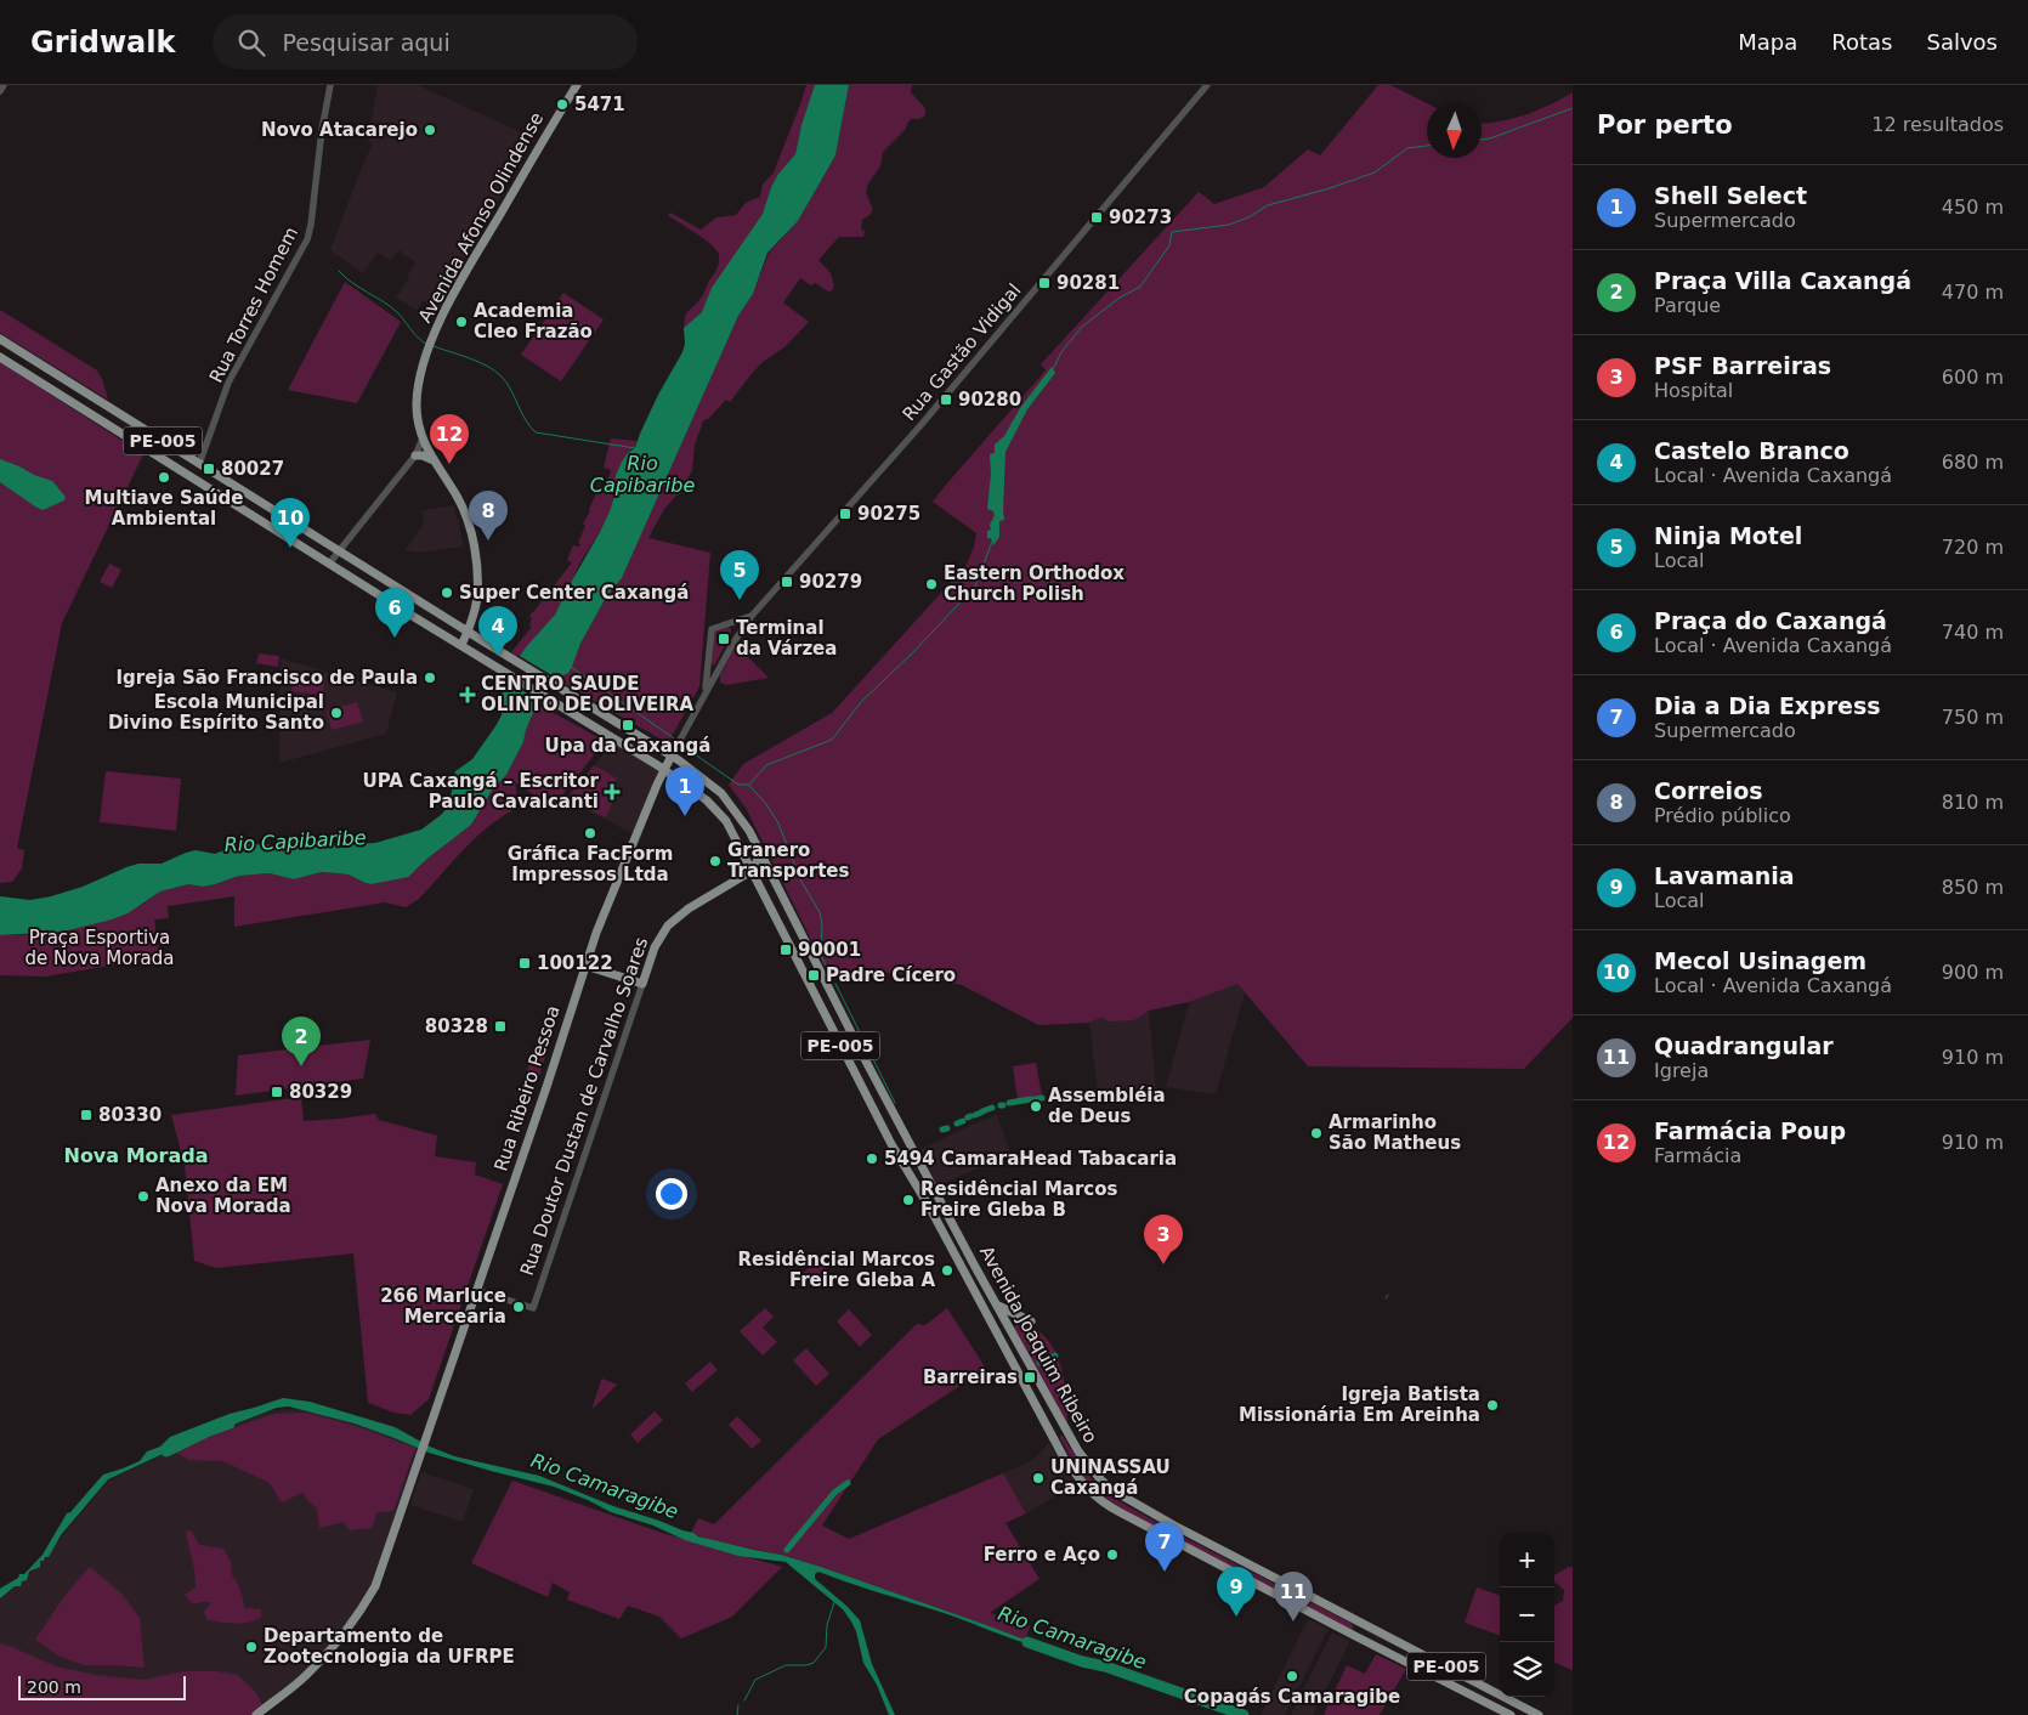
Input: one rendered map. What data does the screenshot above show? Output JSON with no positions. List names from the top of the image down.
{
  "streets": {
    "main road": [
      "Avenida Afonso Olindense",
      "Rua Gastão Vidigal",
      "PE-005",
      "Rua Ribeiro Pessoa",
      "Rua Doutor Dustan de Carvalho Soares",
      "Avenida Joaquim Ribeiro"
    ],
    "street": ["Rua Torres Homem"]
  },
  "crossings": [
    ["Avenida Afonso Olindense", "PE-005"],
    ["Avenida Afonso Olindense", "Avenida Joaquim Ribeiro"],
    ["Rua Torres Homem", "PE-005"],
    ["Rua Gastão Vidigal", "Rua Ribeiro Pessoa"],
    ["Rua Gastão Vidigal", "Avenida Joaquim Ribeiro"],
    ["PE-005", "Avenida Joaquim Ribeiro"],
    ["Rua Ribeiro Pessoa", "Rua Doutor Dustan de Carvalho Soares"],
    ["Rua Ribeiro Pessoa", "Avenida Joaquim Ribeiro"],
    ["Rua Doutor Dustan de Carvalho Soares", "Avenida Joaquim Ribeiro"]
  ],
  "districts": ["Nova Morada"],
  "water": ["Rio Capibaribe", "Rio Camaragibe"],
  "parks": ["Praça Esportiva de Nova Morada"],
  "places": {
    "other": [
      "5471",
      "Novo Atacarejo",
      "Academia Cleo Frazão",
      "Multiave Saúde Ambiental",
      "Eastern Orthodox Church Polish",
      "Super Center Caxangá",
      "Igreja São Francisco de Paula",
      "Escola Municipal Divino Espírito Santo",
      "Gráfica FacForm Impressos Ltda",
      "Granero Transportes",
      "Assembléia de Deus",
      "Armarinho São Matheus",
      "5494 CamaraHead Tabacaria",
      "Anexo da EM Nova Morada",
      "Residêncial Marcos Freire Gleba B",
      "Residêncial Marcos Freire Gleba A",
      "266 Marluce Mercearia",
      "Igreja Batista Missionária Em Areinha",
      "UNINASSAU Caxangá",
      "Ferro e Aço",
      "Departamento de Zootecnologia da UFRPE",
      "Copagás Camaragibe"
    ],
    "transit": [
      "90273",
      "90281",
      "90280",
      "80027",
      "90275",
      "90279",
      "Terminal da Várzea",
      "Upa da Caxangá",
      "90001",
      "100122",
      "Padre Cícero",
      "80328",
      "80329",
      "80330",
      "Barreiras"
    ],
    "health": ["CENTRO SAUDE OLINTO DE OLIVEIRA", "UPA Caxangá – Escritor Paulo Cavalcanti"]
  },
  "scale_bar": "200 m",
  "north": "bottom",
  "page": {
    "header": "Gridwalk",
    "search": "Pesquisar aqui",
    "nav": ["Mapa", "Rotas", "Salvos"],
    "heading": ["Por perto", "12 resultados"],
    "list": [
      {
        "mark": "1",
        "name": "Shell Select",
        "note": "Supermercado",
        "value": "450 m"
      },
      {
        "mark": "2",
        "name": "Praça Villa Caxangá",
        "note": "Parque",
        "value": "470 m"
      },
      {
        "mark": "3",
        "name": "PSF Barreiras",
        "note": "Hospital",
        "value": "600 m"
      },
      {
        "mark": "4",
        "name": "Castelo Branco",
        "note": "Local · Avenida Caxangá",
        "value": "680 m"
      },
      {
        "mark": "5",
        "name": "Ninja Motel",
        "note": "Local",
        "value": "720 m"
      },
      {
        "mark": "6",
        "name": "Praça do Caxangá",
        "note": "Local · Avenida Caxangá",
        "value": "740 m"
      },
      {
        "mark": "7",
        "name": "Dia a Dia Express",
        "note": "Supermercado",
        "value": "750 m"
      },
      {
        "mark": "8",
        "name": "Correios",
        "note": "Prédio público",
        "value": "810 m"
      },
      {
        "mark": "9",
        "name": "Lavamania",
        "note": "Local",
        "value": "850 m"
      },
      {
        "mark": "10",
        "name": "Mecol Usinagem",
        "note": "Local · Avenida Caxangá",
        "value": "900 m"
      },
      {
        "mark": "11",
        "name": "Quadrangular",
        "note": "Igreja",
        "value": "910 m"
      },
      {
        "mark": "12",
        "name": "Farmácia Poup",
        "note": "Farmácia",
        "value": "910 m"
      }
    ],
    "pins": [
      "12",
      "8",
      "10",
      "5",
      "6",
      "4",
      "1",
      "2",
      "3",
      "7",
      "9",
      "11"
    ],
    "map_buttons": ["+", "−"],
    "scale": "200 m"
  }
}
